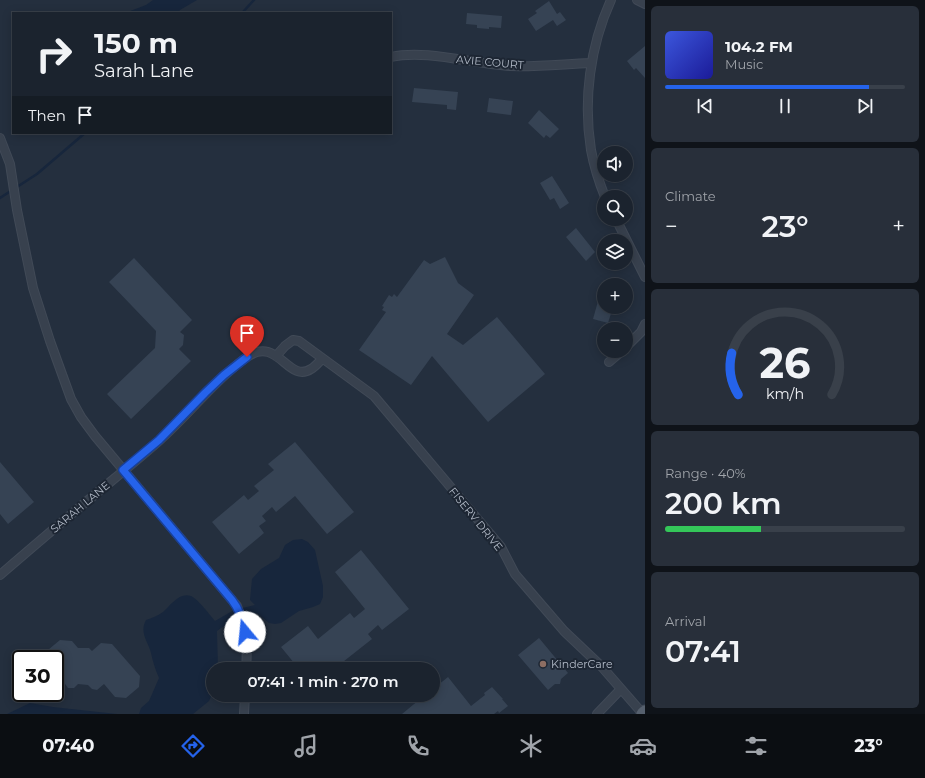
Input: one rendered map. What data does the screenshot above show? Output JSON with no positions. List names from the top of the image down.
{
  "streets": {
    "street": ["AVIE COURT", "SARAH LANE", "FISERV DRIVE"]
  },
  "crossings": [
    ["SARAH LANE", "FISERV DRIVE"]
  ],
  "places": ["KinderCare"],
  "page": {
    "turn": ["150 m", "Sarah Lane"],
    "song": ["104.2 FM", "Music"],
    "then": "Then",
    "map_buttons": ["+", "−"],
    "tile": [
      "Climate",
      ["Range · 40%", "200 km"],
      ["Arrival", "07:41"]
    ],
    "heat": ["−", "23°", "+"],
    "limit": "30",
    "trip": "07:41 · 1 min · 270 m",
    "tabs": ["07:40", "23°"],
    "gauge": ["26", "km/h"]
  }
}
